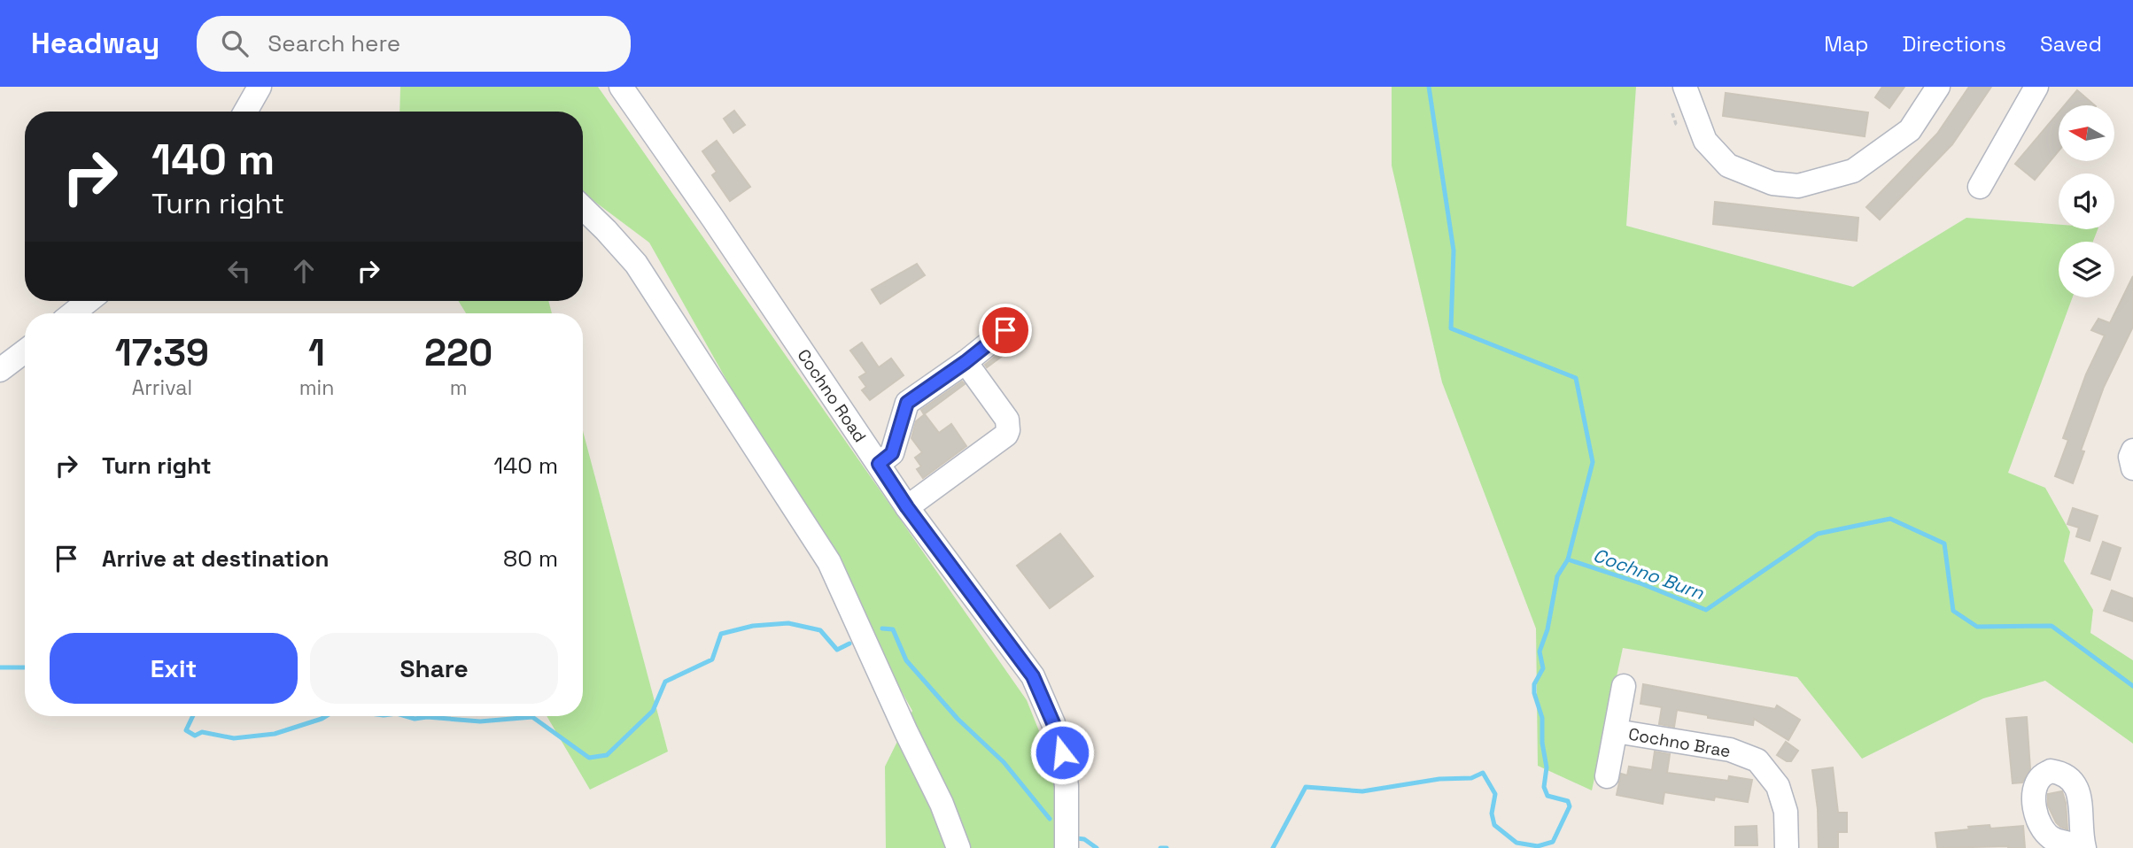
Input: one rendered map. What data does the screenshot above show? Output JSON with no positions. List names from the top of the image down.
{
  "streets": {
    "street": ["Cochno Road", "Cochno Brae"]
  },
  "water": ["Cochno Burn"],
  "north": "left",
  "page": {
    "header": "Headway",
    "search": "Search here",
    "nav": ["Map", "Directions", "Saved"],
    "turn": ["140 m", "Turn right"],
    "eta": [
      "17:39",
      "Arrival",
      "1",
      "min",
      "220",
      "m"
    ],
    "list": [
      {
        "name": "Turn right",
        "value": "140 m"
      },
      {
        "name": "Arrive at destination",
        "value": "80 m"
      }
    ],
    "buttons": ["Exit", "Share"]
  }
}
